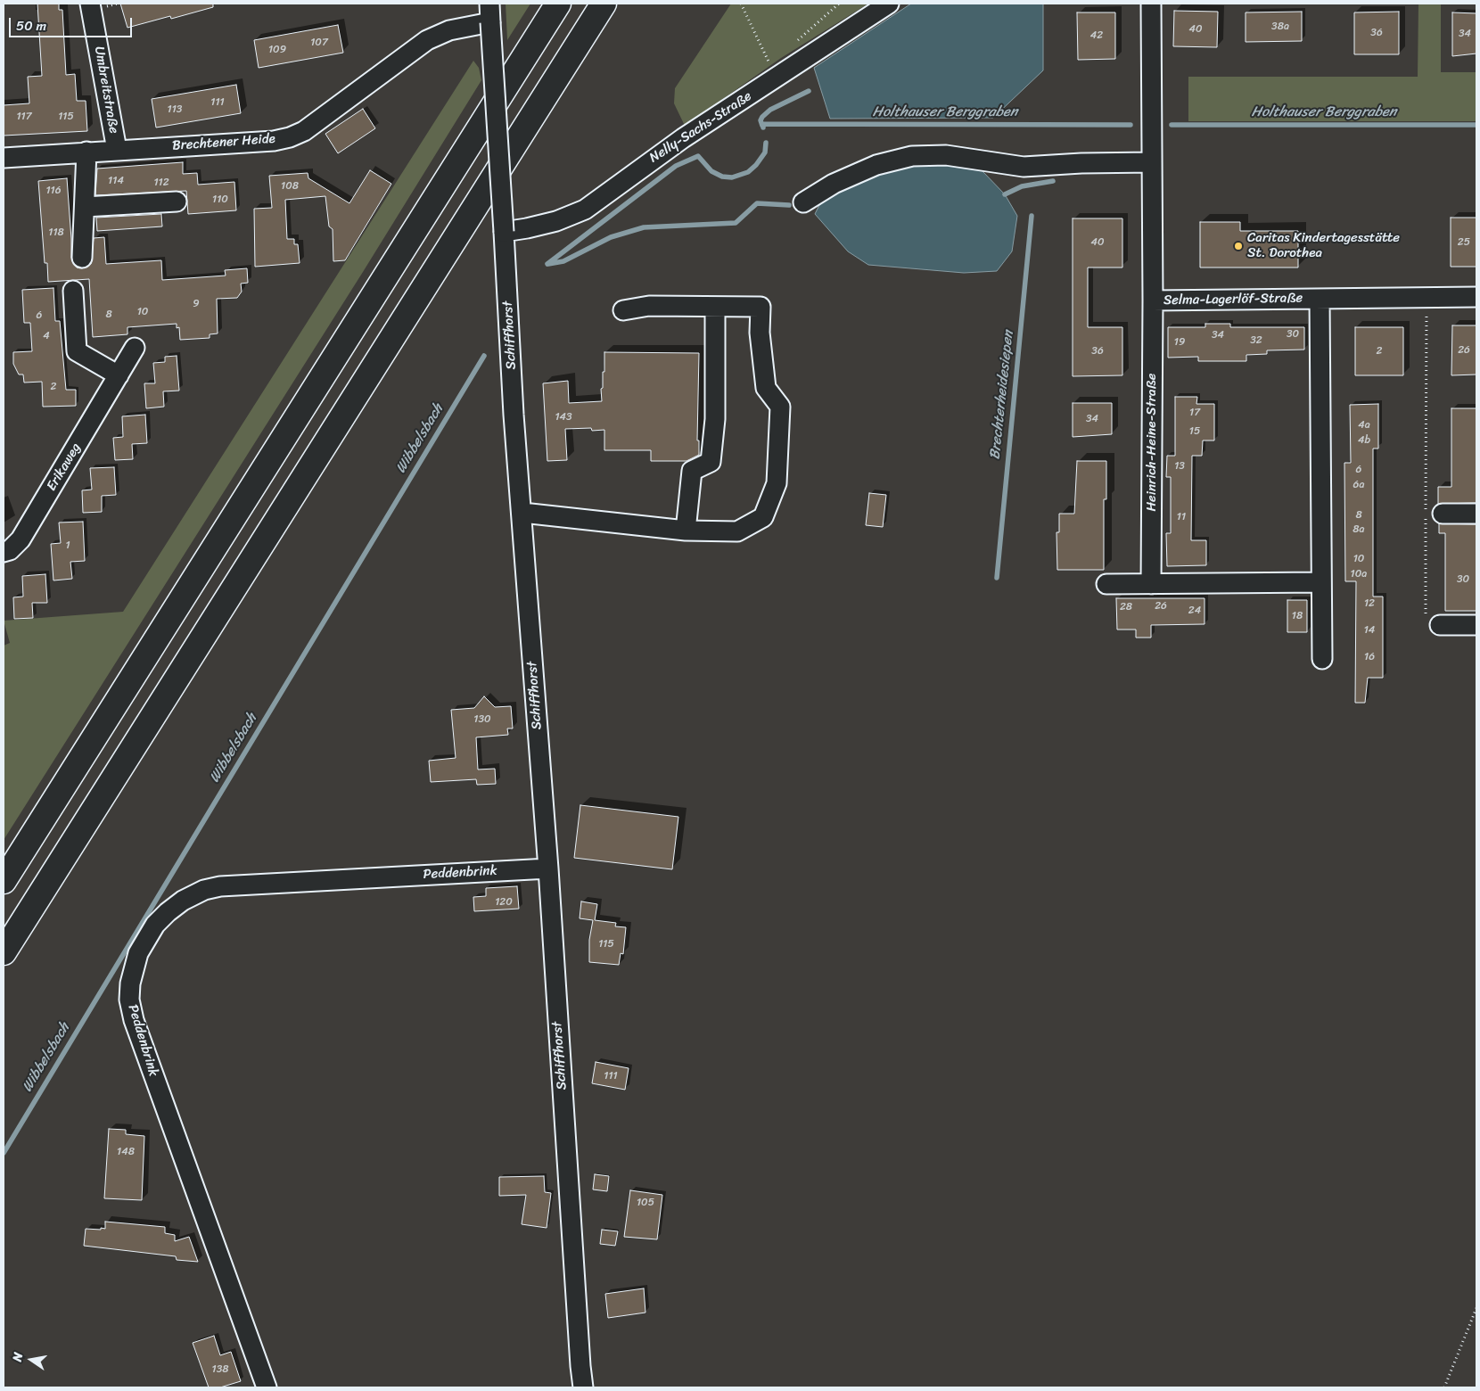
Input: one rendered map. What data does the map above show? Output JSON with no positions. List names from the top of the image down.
{
  "streets": {
    "street": [
      "Umbreitstraße",
      "Nelly-Sachs-Straße",
      "Brechtener Heide",
      "Selma-Lagerlöf-Straße",
      "Schiffhorst",
      "Heinrich-Heine-Straße",
      "Erikaweg",
      "Peddenbrink"
    ]
  },
  "crossings": [
    ["Umbreitstraße", "Brechtener Heide"],
    ["Nelly-Sachs-Straße", "Schiffhorst"],
    ["Brechtener Heide", "Schiffhorst"],
    ["Selma-Lagerlöf-Straße", "Heinrich-Heine-Straße"],
    ["Schiffhorst", "Peddenbrink"]
  ],
  "water": ["Holthauser Berggraben", "Brechterheidesiepen", "Wibbelsbach"],
  "places": ["Caritas Kindertagesstätte St. Dorothea"],
  "house_numbers": [
    "38a",
    "40",
    "36",
    "34",
    "42",
    "107",
    "109",
    "111",
    "113",
    "117",
    "115",
    "114",
    "112",
    "108",
    "116",
    "110",
    "118",
    "40",
    "25",
    "9",
    "10",
    "8",
    "6",
    "30",
    "34",
    "4",
    "32",
    "19",
    "26",
    "36",
    "2",
    "2",
    "17",
    "143",
    "34",
    "4a",
    "15",
    "4b",
    "13",
    "6",
    "6a",
    "8",
    "11",
    "8a",
    "1",
    "10",
    "10a",
    "30",
    "12",
    "26",
    "28",
    "24",
    "18",
    "14",
    "16",
    "130",
    "120",
    "115",
    "111",
    "148",
    "105",
    "138"
  ],
  "scale_bar": "50 m",
  "north": "left"
}
